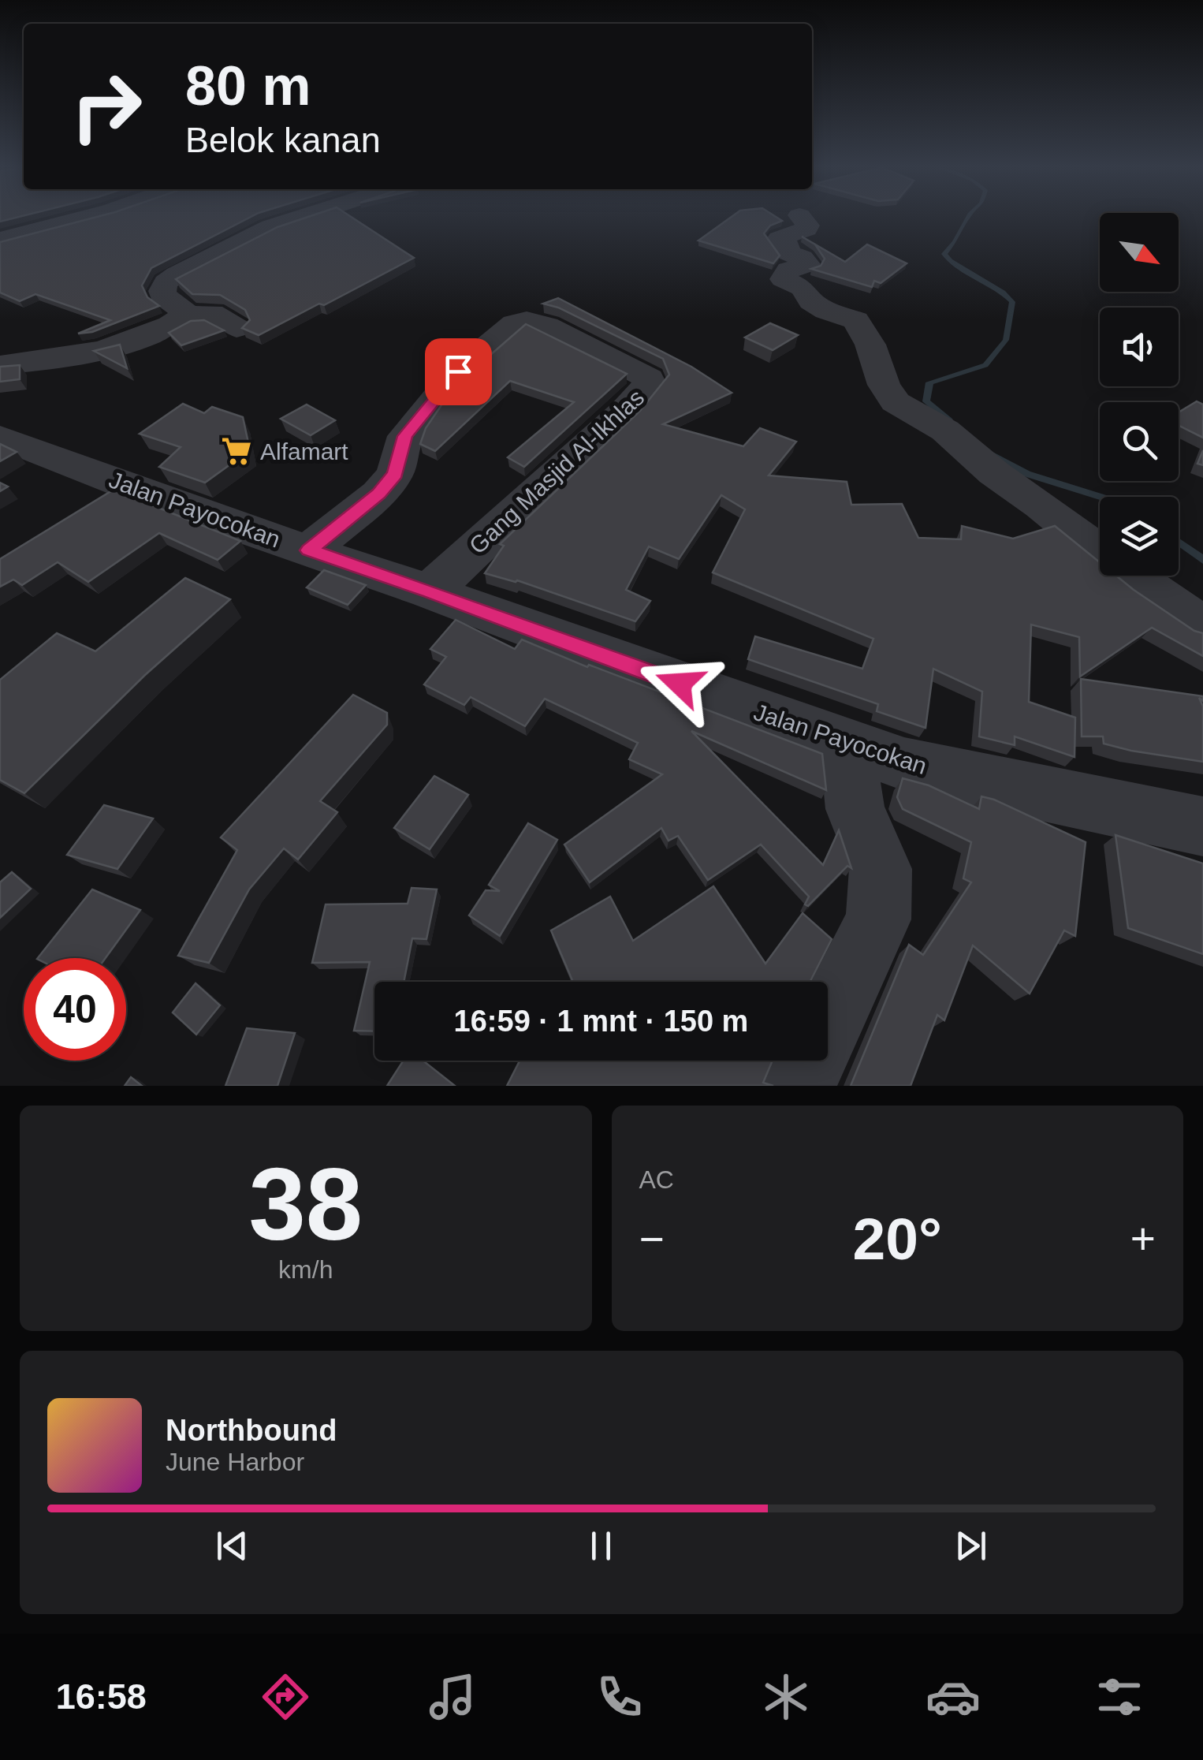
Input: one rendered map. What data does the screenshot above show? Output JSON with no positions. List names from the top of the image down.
{
  "streets": {
    "street": ["Gang Masjid Al-Ikhlas", "Jalan Payocokan"]
  },
  "crossings": [
    ["Gang Masjid Al-Ikhlas", "Jalan Payocokan"]
  ],
  "places": {
    "supermarket": ["Alfamart"]
  },
  "north": "bottom right",
  "page": {
    "turn": ["80 m", "Belok kanan"],
    "limit": "40",
    "trip": "16:59 · 1 mnt · 150 m",
    "tile": [
      ["38", "km/h"],
      "AC"
    ],
    "heat": ["−", "20°", "+"],
    "song": ["Northbound", "June Harbor"],
    "tabs": "16:58"
  }
}
